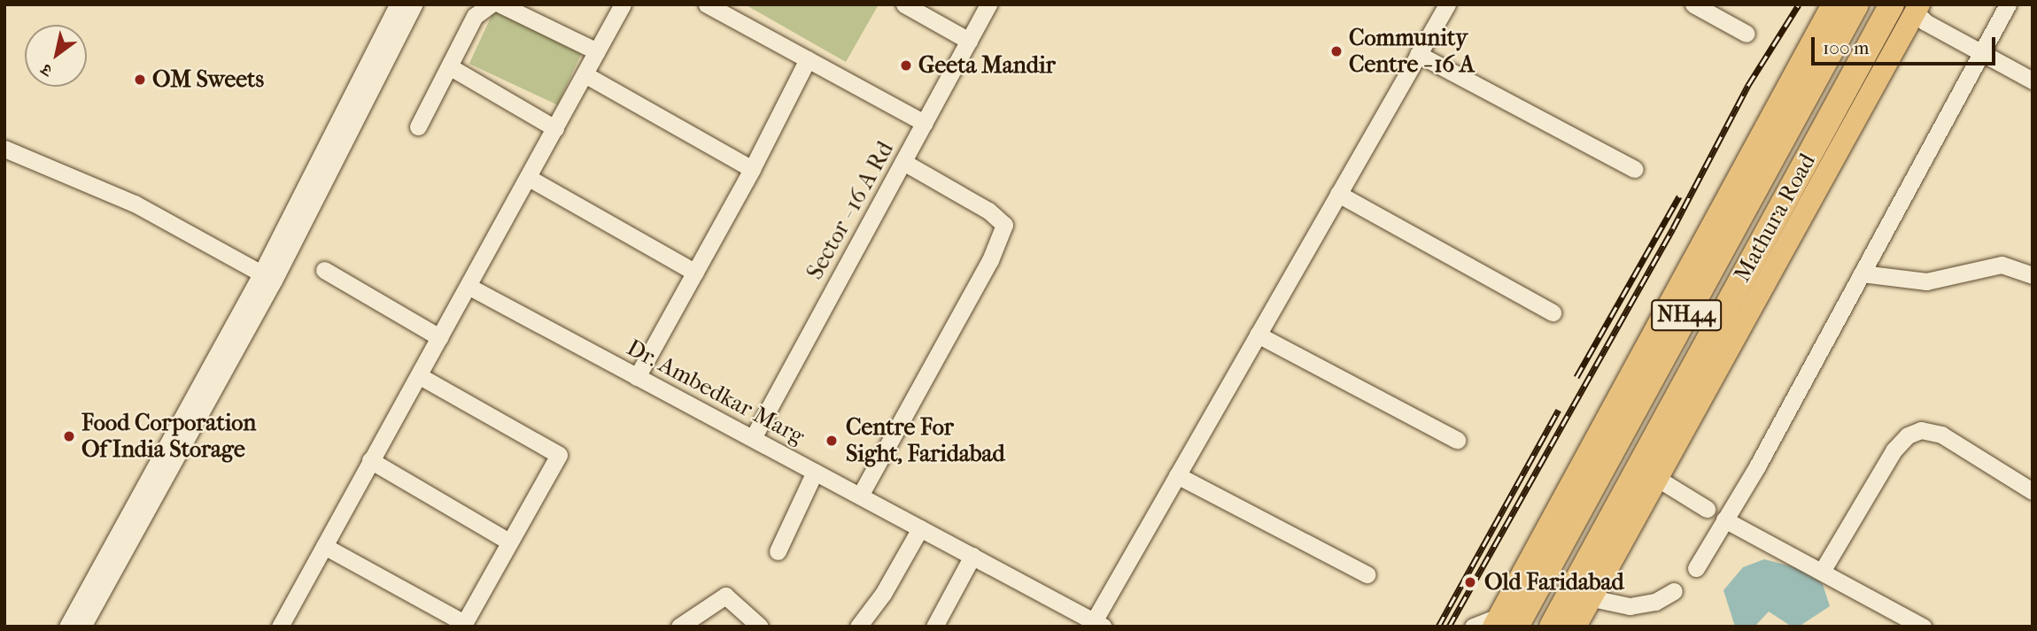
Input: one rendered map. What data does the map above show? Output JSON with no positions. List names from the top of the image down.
{
  "streets": {
    "highway": ["Mathura Road", "NH44"],
    "street": ["Sector - 16 A Rd", "Dr. Ambedkar Marg"]
  },
  "crossings": [
    ["Sector - 16 A Rd", "Dr. Ambedkar Marg"]
  ],
  "places": [
    "Community Centre - 16 A",
    "Geeta Mandir",
    "OM Sweets",
    "Food Corporation Of India Storage",
    "Centre For Sight, Faridabad",
    "Old Faridabad"
  ],
  "scale_bar": "100 m",
  "north": "bottom left"
}
